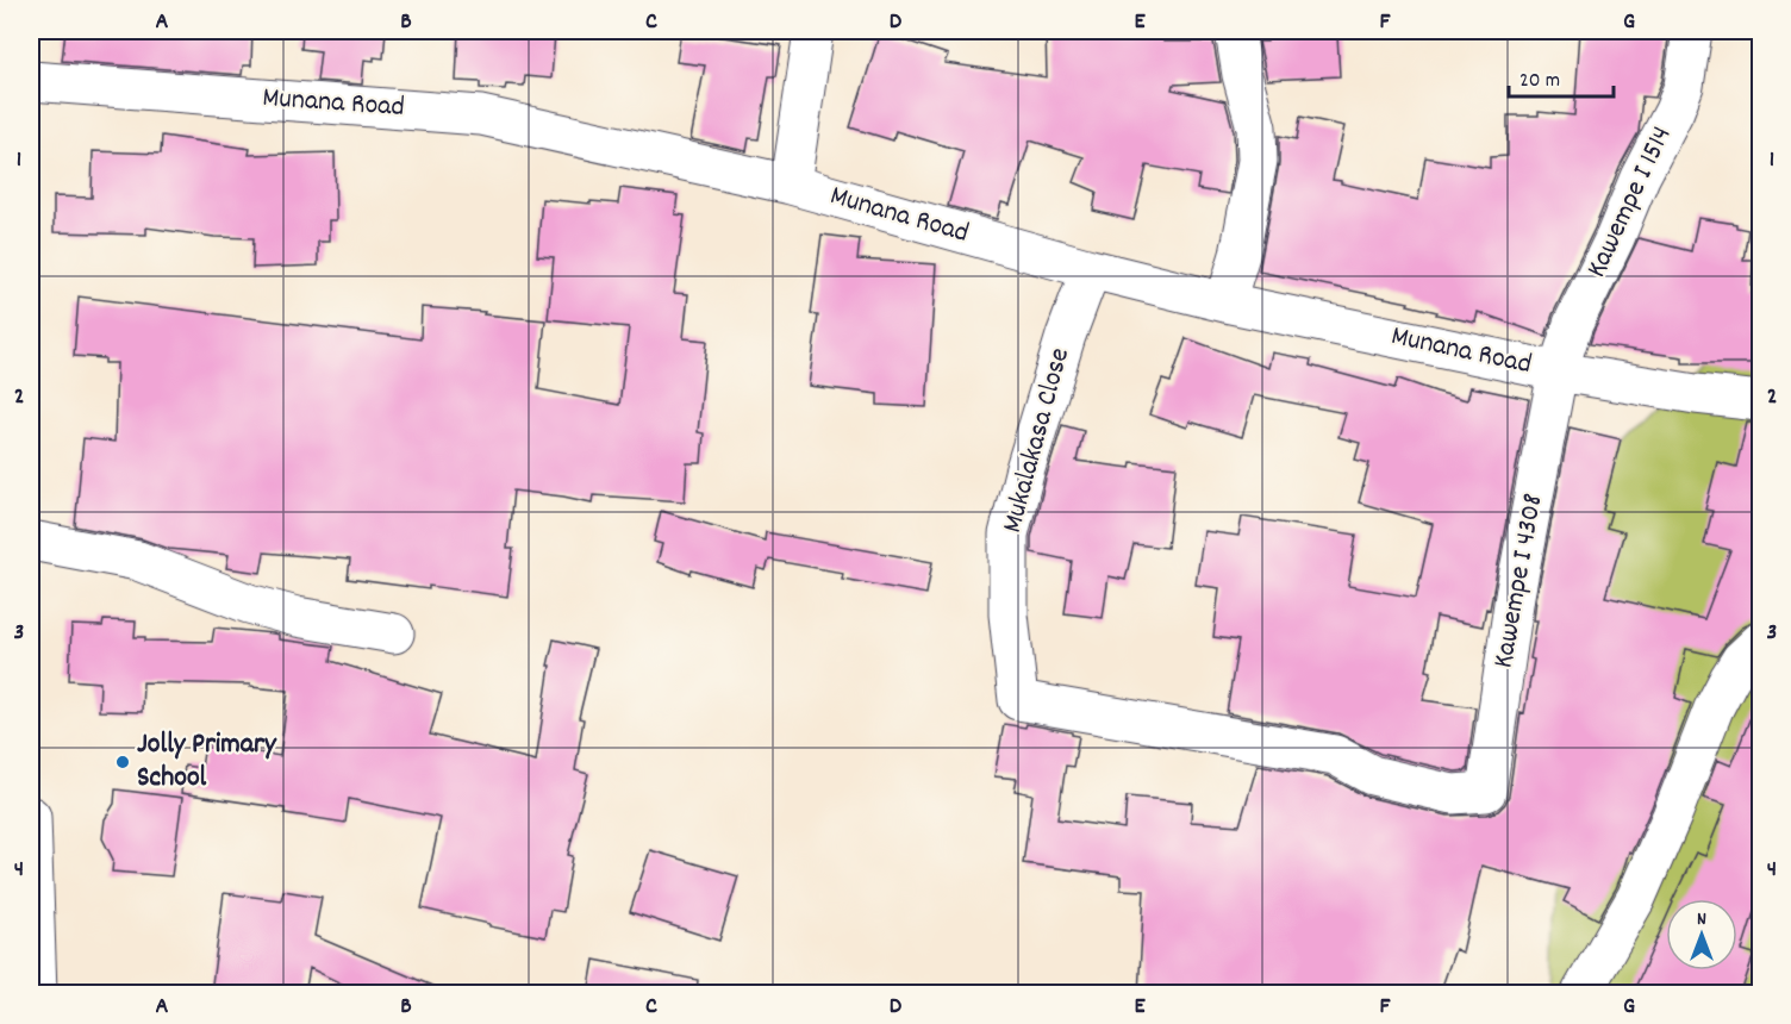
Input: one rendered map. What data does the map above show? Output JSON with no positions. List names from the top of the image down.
{
  "streets": {
    "street": [
      "Munana Road",
      "Kawempe I 1514",
      "Mukalakasa Close",
      "Kawempe I 4308"
    ]
  },
  "crossings": [
    ["Munana Road", "Kawempe I 1514"],
    ["Munana Road", "Mukalakasa Close"],
    ["Munana Road", "Kawempe I 4308"],
    ["Kawempe I 1514", "Kawempe I 4308"],
    ["Mukalakasa Close", "Kawempe I 4308"]
  ],
  "places": ["Jolly Primary School"],
  "scale_bar": "20 m",
  "north": "top",
  "grid": {
    "columns": [
      "A",
      "B",
      "C",
      "D",
      "E",
      "F",
      "G"
    ],
    "rows": [
      "1",
      "2",
      "3",
      "4"
    ]
  }
}
